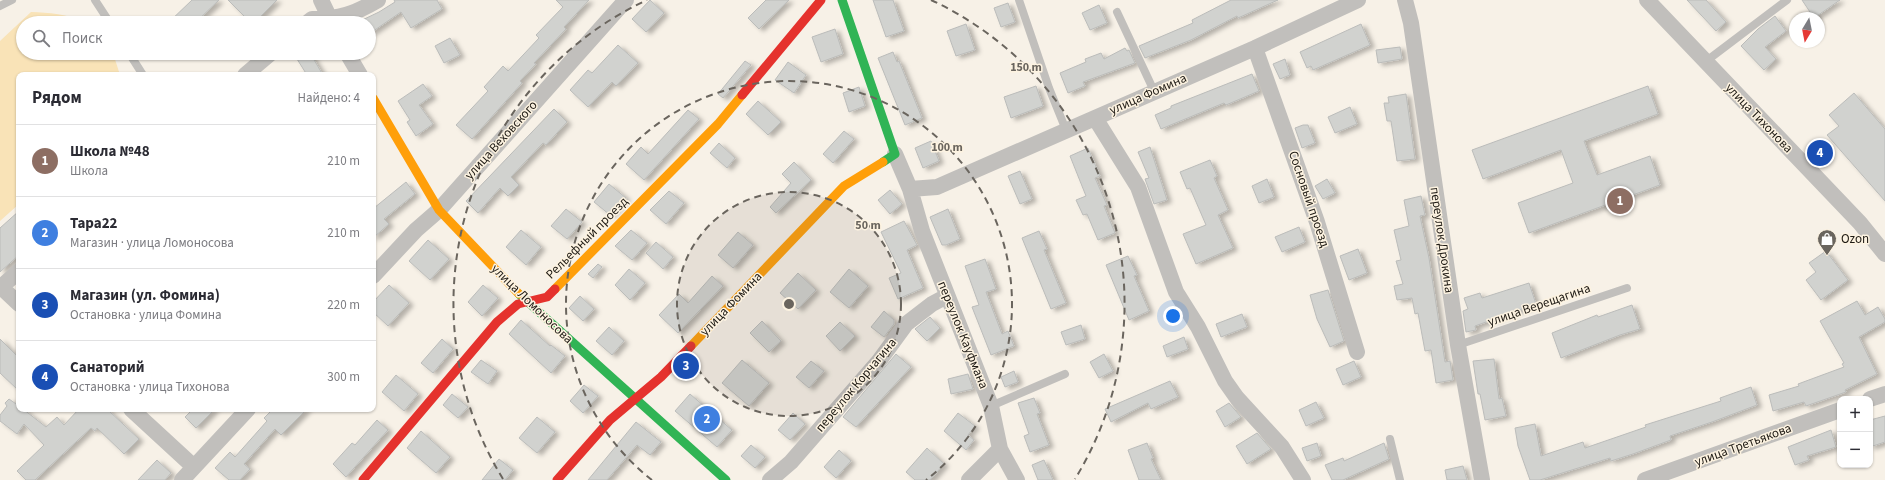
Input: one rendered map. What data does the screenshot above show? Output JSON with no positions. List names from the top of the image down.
{
  "streets": {
    "street": [
      "улица Фомина",
      "улица Тихонова",
      "улица Веховского",
      "Сосновый проезд",
      "Рельефный проезд",
      "переулок Дрокина",
      "улица Ломоносова",
      "переулок Кауфмана",
      "переулок Корчагина",
      "улица Третьякова"
    ],
    "lane": ["улица Верещагина"]
  },
  "crossings": [
    ["улица Фомина", "Сосновый проезд"],
    ["улица Фомина", "улица Ломоносова"],
    ["улица Фомина", "переулок Кауфмана"],
    ["улица Веховского", "улица Ломоносова"],
    ["Рельефный проезд", "улица Ломоносова"],
    ["переулок Дрокина", "улица Верещагина"],
    ["переулок Кауфмана", "переулок Корчагина"]
  ],
  "places": {
    "shop": ["Ozon"]
  },
  "north": "bottom",
  "page": {
    "search": "Поиск",
    "heading": ["Рядом", "Найдено: 4"],
    "list": [
      {
        "mark": "1",
        "name": "Школа №48",
        "note": "Школа",
        "value": "210 m"
      },
      {
        "mark": "2",
        "name": "Тара22",
        "note": "Магазин · улица Ломоносова",
        "value": "210 m"
      },
      {
        "mark": "3",
        "name": "Магазин (ул. Фомина)",
        "note": "Остановка · улица Фомина",
        "value": "220 m"
      },
      {
        "mark": "4",
        "name": "Санаторий",
        "note": "Остановка · улица Тихонова",
        "value": "300 m"
      }
    ],
    "pins": [
      "4",
      "1",
      "3",
      "2"
    ],
    "map_buttons": ["+", "−"]
  },
  "rings": ["150 m", "100 m", "50 m"]
}
